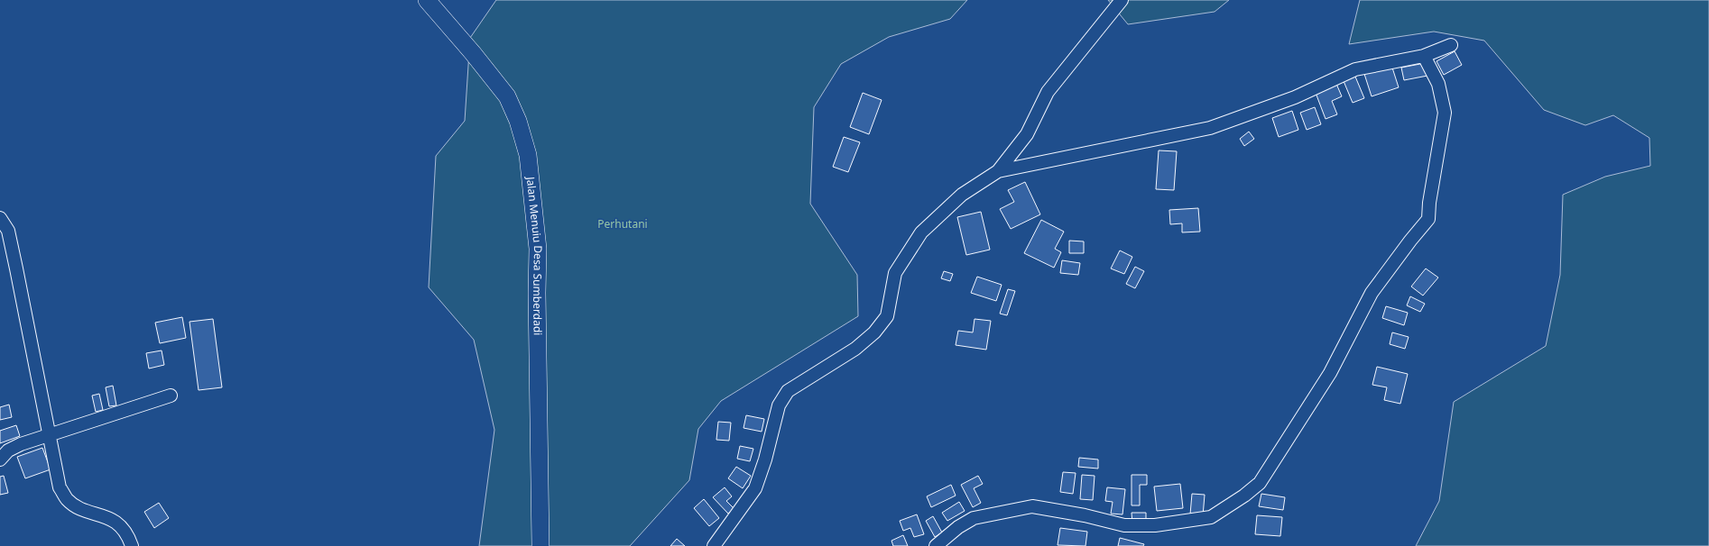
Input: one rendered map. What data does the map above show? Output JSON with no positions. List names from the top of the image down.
{
  "streets": {
    "street": ["Jalan Menuiu Desa Sumberdadi"]
  },
  "parks": ["Perhutani"]
}
